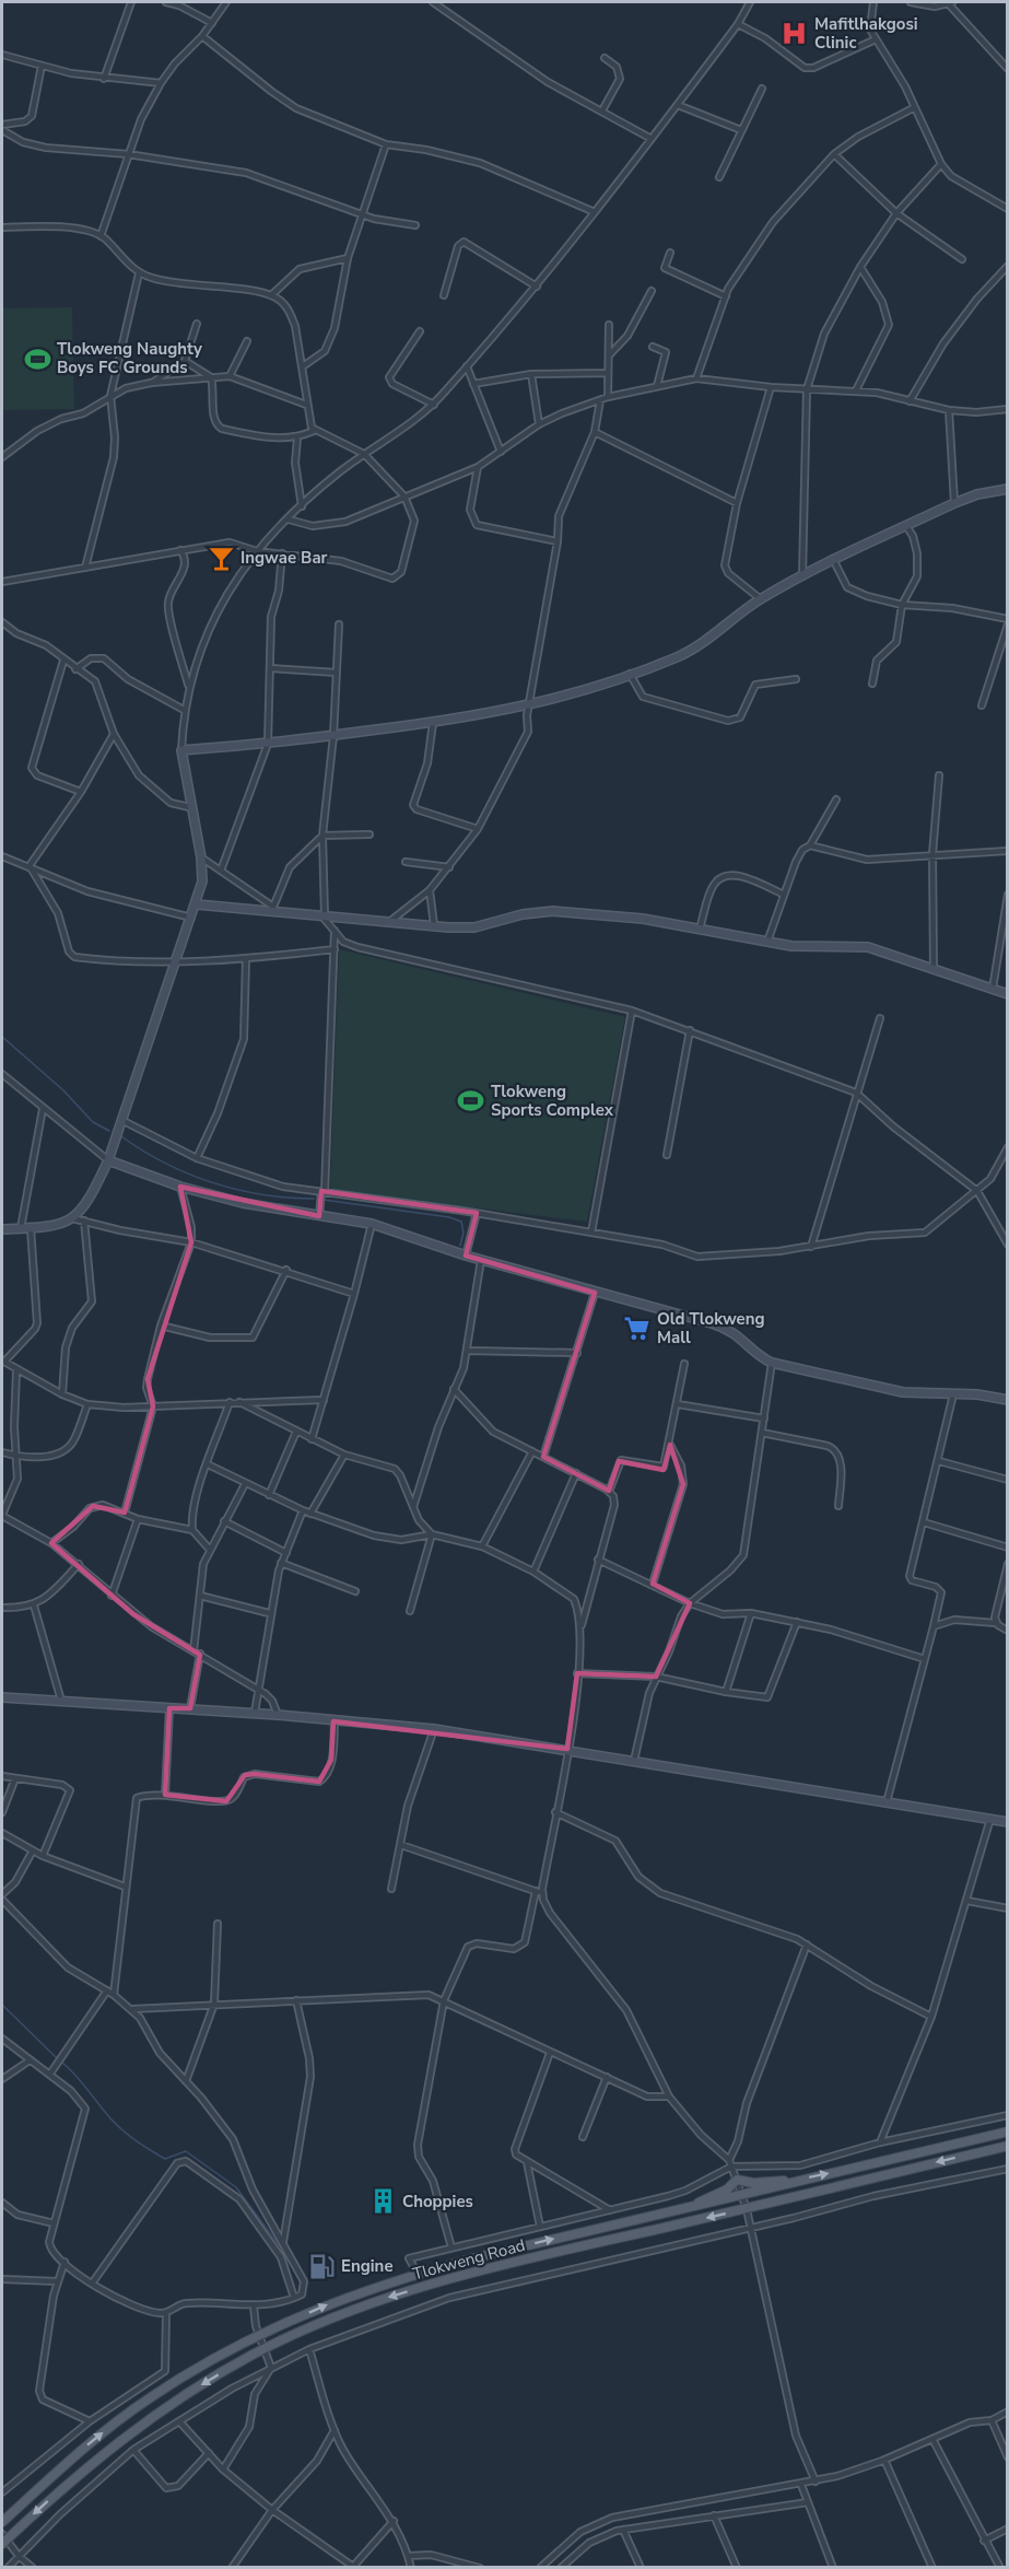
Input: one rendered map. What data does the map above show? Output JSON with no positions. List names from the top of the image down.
{
  "streets": {
    "main road": ["Tlokweng Road"]
  },
  "places": {
    "hospital": ["Mafitlhakgosi Clinic"],
    "sports": ["Tlokweng Naughty Boys FC Grounds", "Tlokweng Sports Complex"],
    "bar": ["Ingwae Bar"],
    "supermarket": ["Old Tlokweng Mall"],
    "building": ["Choppies"],
    "fuel station": ["Engine"]
  }
}
